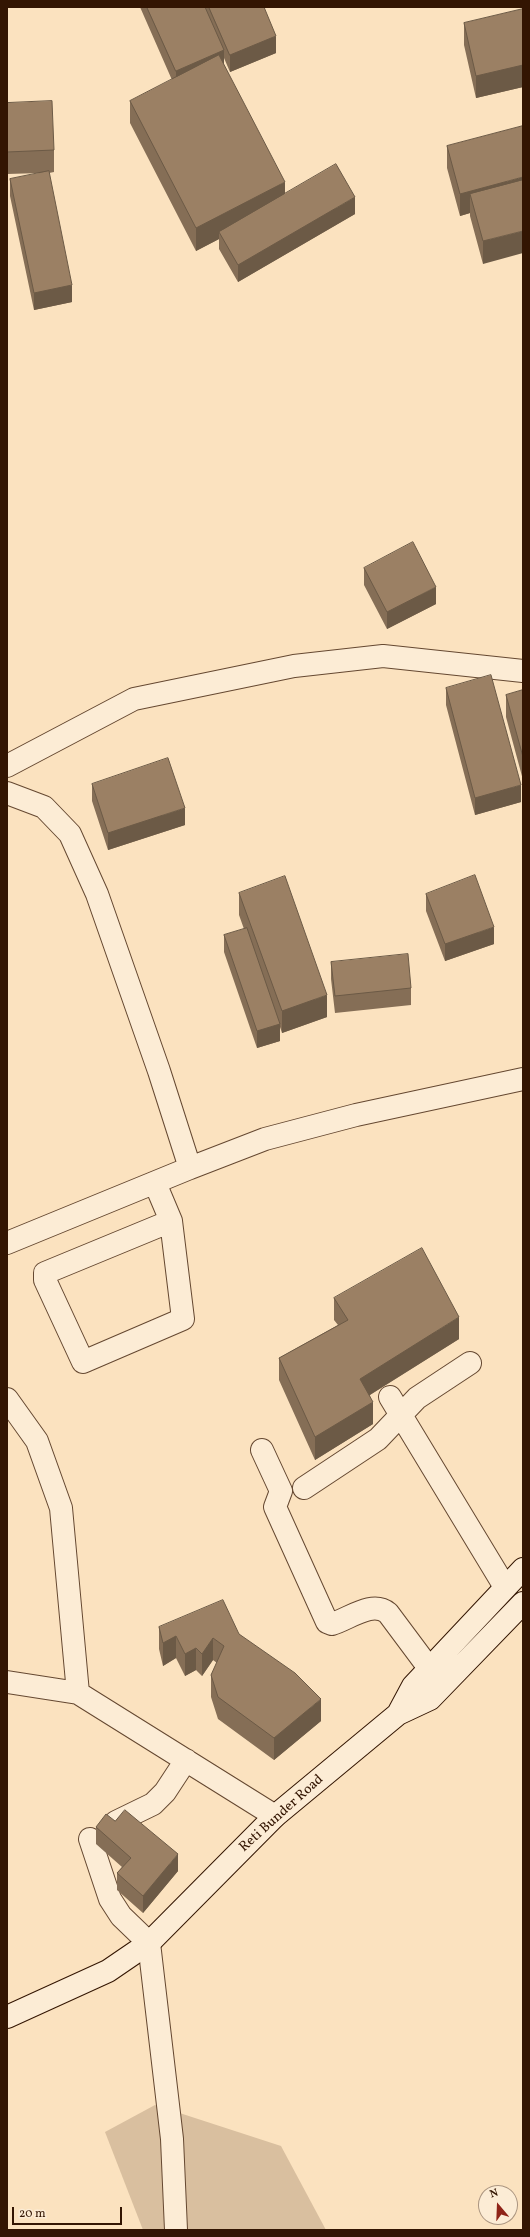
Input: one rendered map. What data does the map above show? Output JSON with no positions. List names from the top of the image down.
{
  "streets": {
    "street": ["Reti Bunder Road"]
  },
  "scale_bar": "20 m",
  "north": "top"
}
